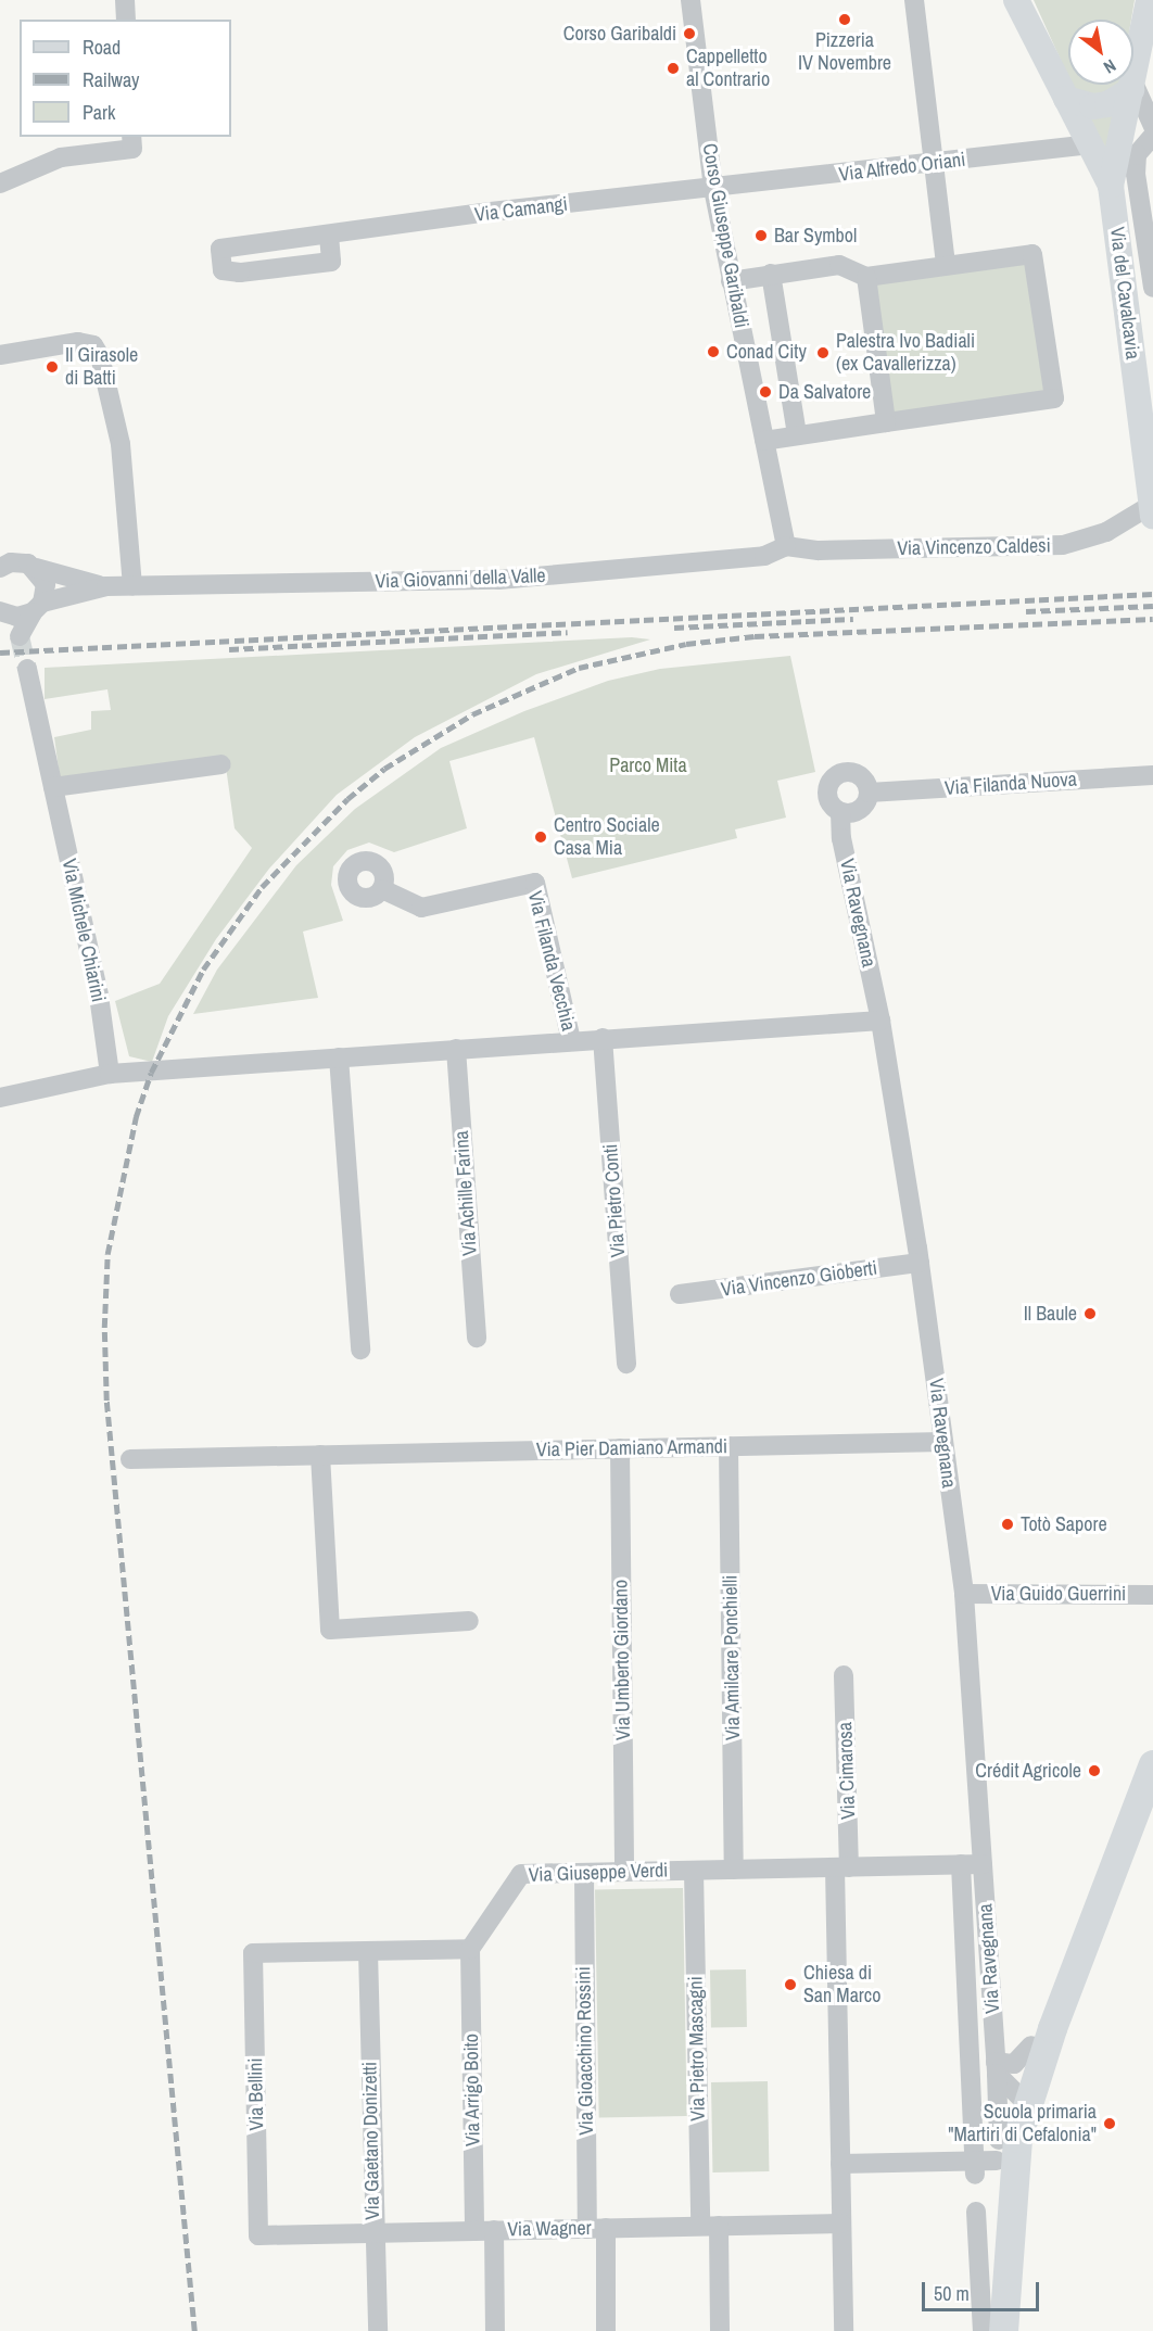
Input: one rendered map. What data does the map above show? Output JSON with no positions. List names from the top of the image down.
{
  "streets": {
    "main road": ["Via del Cavalcavia", "Via Ravegnana"],
    "street": [
      "Via Alfredo Oriani",
      "Via Camangi",
      "Corso Giuseppe Garibaldi",
      "Via Vincenzo Caldesi",
      "Via Giovanni della Valle",
      "Via Filanda Nuova",
      "Via Michele Chiarini",
      "Via Filanda Vecchia",
      "Via Achille Farina",
      "Via Pietro Conti",
      "Via Vincenzo Gioberti",
      "Via Pier Damiano Armandi",
      "Via Guido Guerrini",
      "Via Amilcare Ponchielli",
      "Via Umberto Giordano",
      "Via Cimarosa",
      "Via Giuseppe Verdi",
      "Via Pietro Mascagni",
      "Via Gioacchino Rossini",
      "Via Arrigo Boito",
      "Via Bellini",
      "Via Gaetano Donizetti",
      "Via Wagner"
    ]
  },
  "crossings": [
    ["Via Alfredo Oriani", "Via Camangi"],
    ["Via Alfredo Oriani", "Corso Giuseppe Garibaldi"],
    ["Via Alfredo Oriani", "Via del Cavalcavia"],
    ["Via Camangi", "Corso Giuseppe Garibaldi"],
    ["Corso Giuseppe Garibaldi", "Via Vincenzo Caldesi"],
    ["Corso Giuseppe Garibaldi", "Via Giovanni della Valle"],
    ["Via Vincenzo Caldesi", "Via Giovanni della Valle"],
    ["Via Filanda Nuova", "Via Ravegnana"],
    ["Via Ravegnana", "Via Filanda Vecchia"],
    ["Via Ravegnana", "Via Vincenzo Gioberti"],
    ["Via Ravegnana", "Via Pier Damiano Armandi"],
    ["Via Ravegnana", "Via Guido Guerrini"],
    ["Via Ravegnana", "Via Giuseppe Verdi"],
    ["Via Michele Chiarini", "Via Filanda Vecchia"],
    ["Via Filanda Vecchia", "Via Achille Farina"],
    ["Via Filanda Vecchia", "Via Pietro Conti"],
    ["Via Pier Damiano Armandi", "Via Amilcare Ponchielli"],
    ["Via Pier Damiano Armandi", "Via Umberto Giordano"],
    ["Via Amilcare Ponchielli", "Via Giuseppe Verdi"],
    ["Via Umberto Giordano", "Via Giuseppe Verdi"],
    ["Via Cimarosa", "Via Giuseppe Verdi"],
    ["Via Cimarosa", "Via Wagner"],
    ["Via Giuseppe Verdi", "Via Pietro Mascagni"],
    ["Via Giuseppe Verdi", "Via Gioacchino Rossini"],
    ["Via Giuseppe Verdi", "Via Arrigo Boito"],
    ["Via Pietro Mascagni", "Via Wagner"],
    ["Via Gioacchino Rossini", "Via Wagner"],
    ["Via Arrigo Boito", "Via Wagner"],
    ["Via Bellini", "Via Gaetano Donizetti"],
    ["Via Bellini", "Via Wagner"],
    ["Via Gaetano Donizetti", "Via Wagner"]
  ],
  "parks": ["Parco Mita"],
  "places": [
    "Pizzeria IV Novembre",
    "Corso Garibaldi",
    "Cappelletto al Contrario",
    "Bar Symbol",
    "Conad City",
    "Palestra Ivo Badiali (ex Cavallerizza)",
    "Il Girasole di Batti",
    "Da Salvatore",
    "Centro Sociale Casa Mia",
    "Il Baule",
    "Totò Sapore",
    "Crédit Agricole",
    "Chiesa di San Marco",
    "Scuola primaria \"Martiri di Cefalonia\""
  ],
  "legend": ["Road", "Railway", "Park"],
  "scale_bar": "50 m",
  "north": "bottom right"
}
